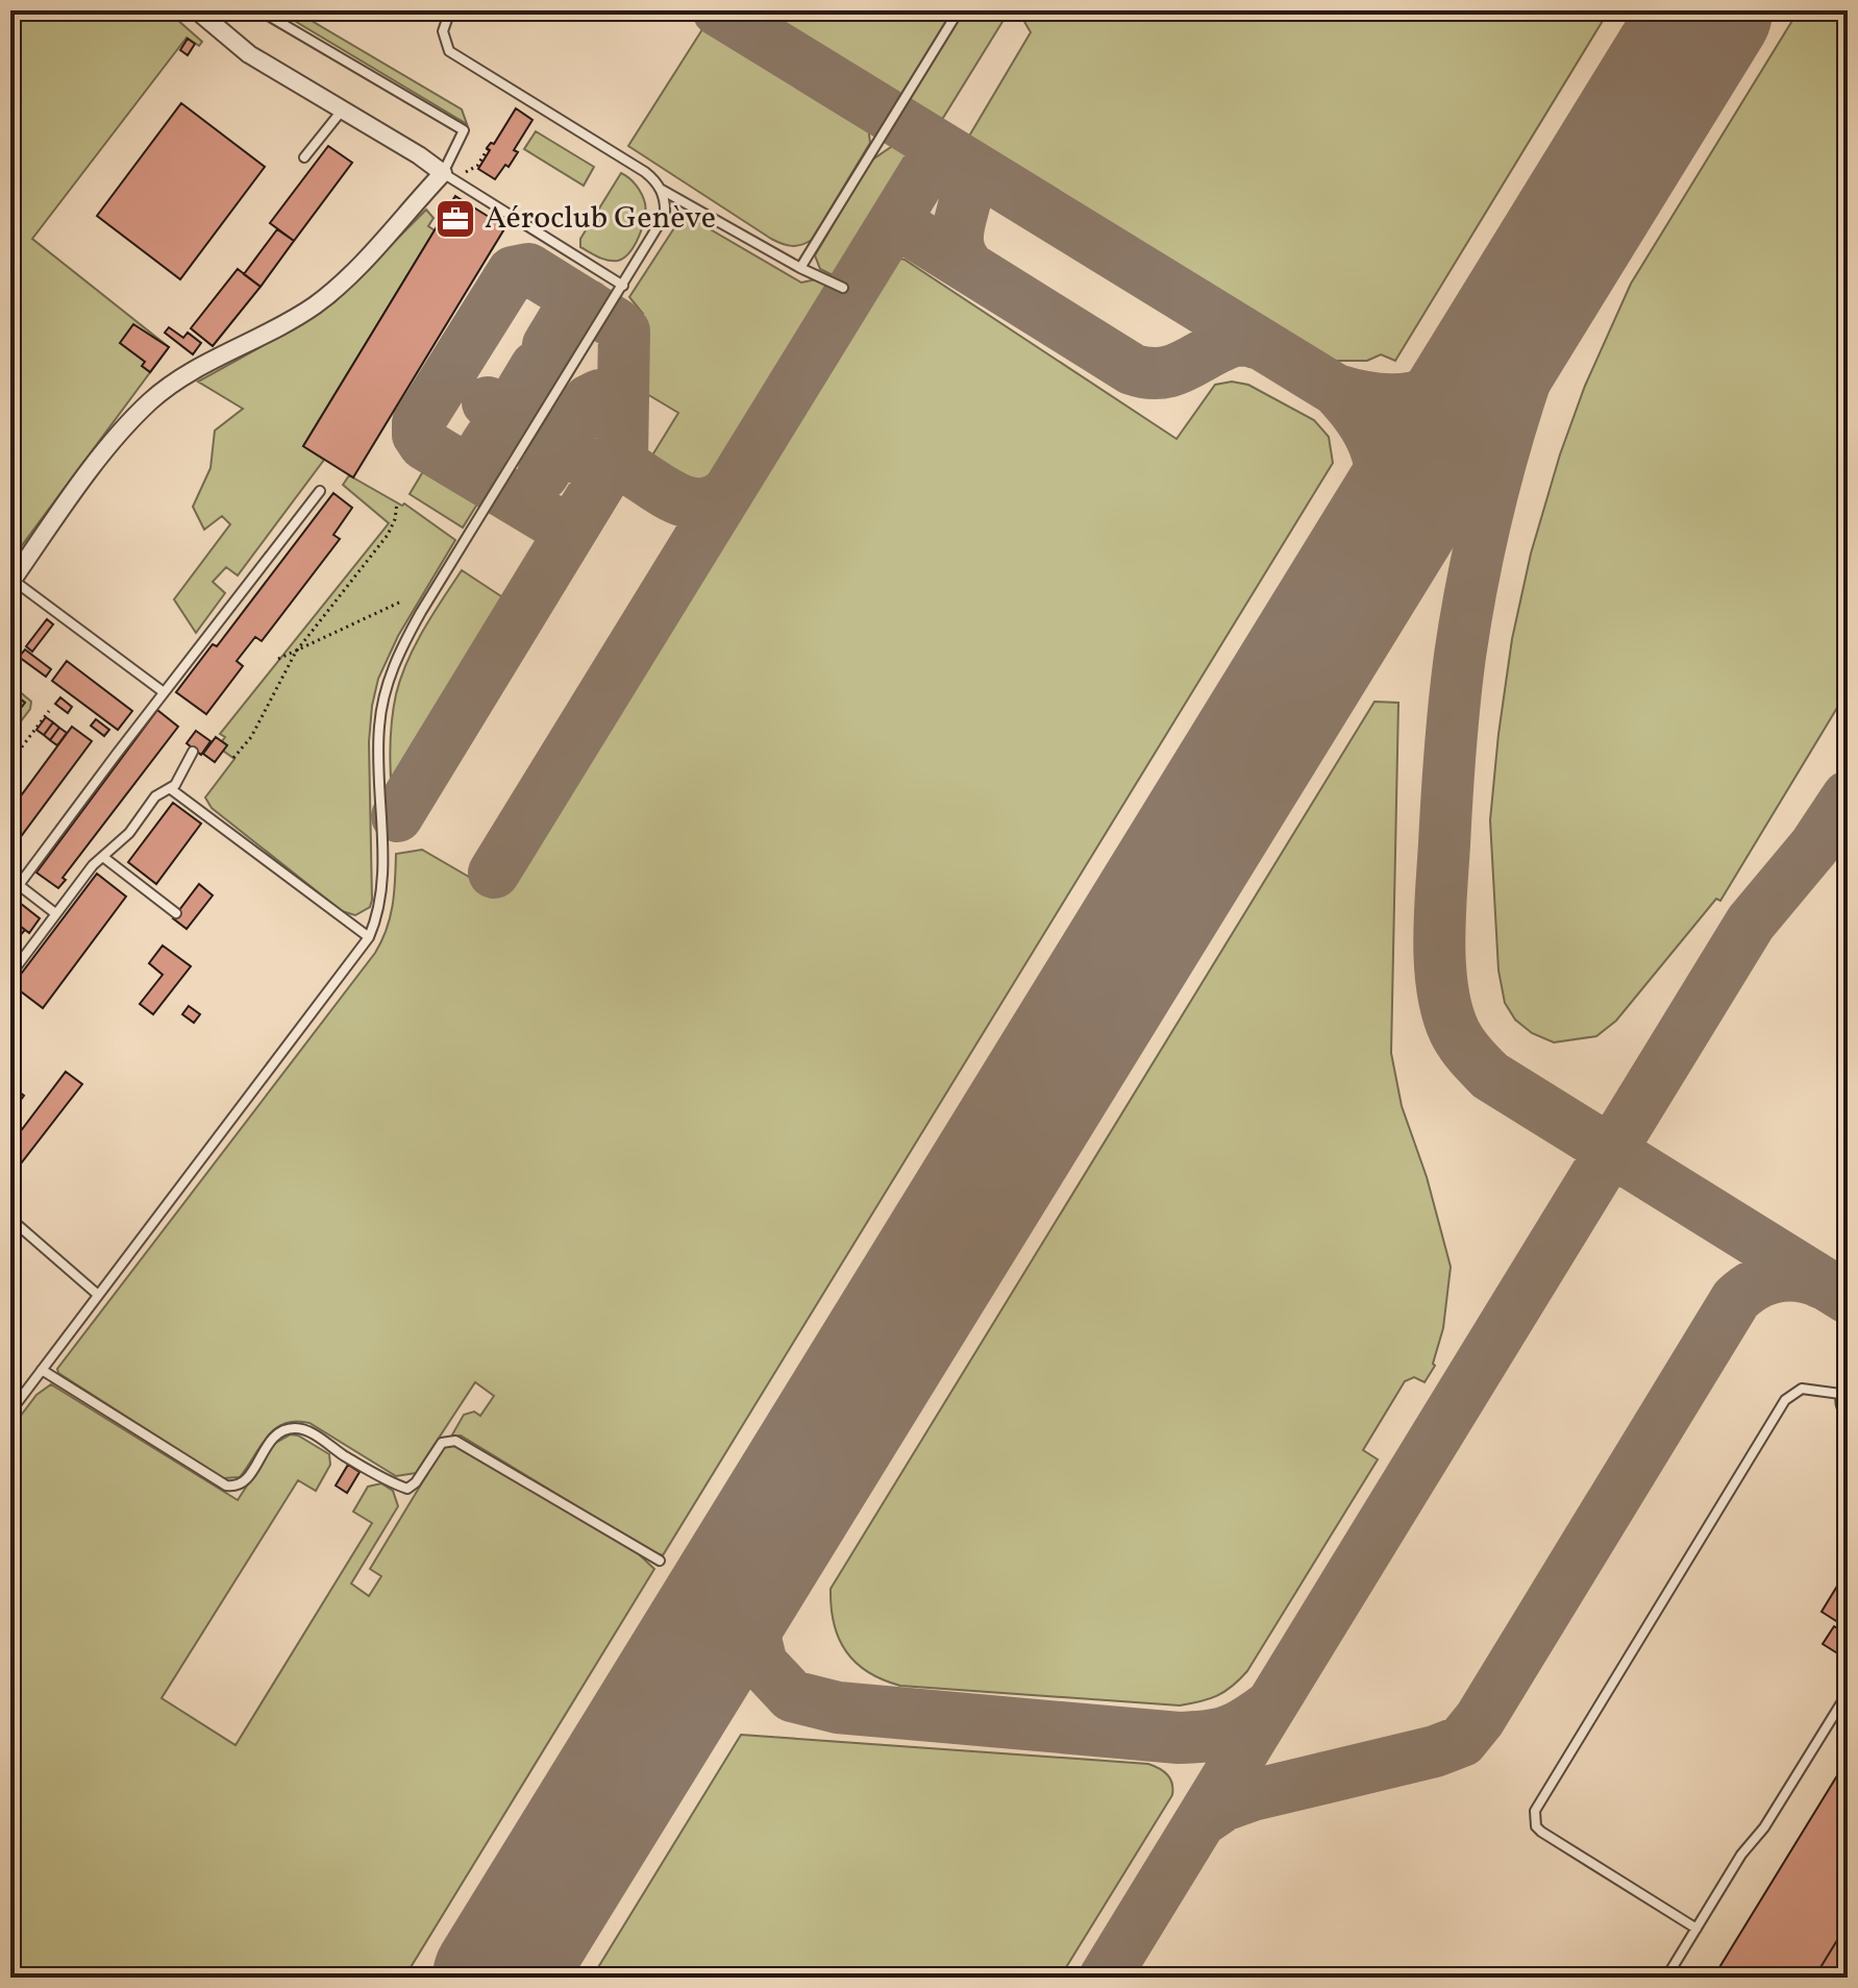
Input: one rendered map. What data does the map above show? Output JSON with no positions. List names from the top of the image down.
{
  "places": {
    "office": ["Aéroclub Genève"]
  }
}
